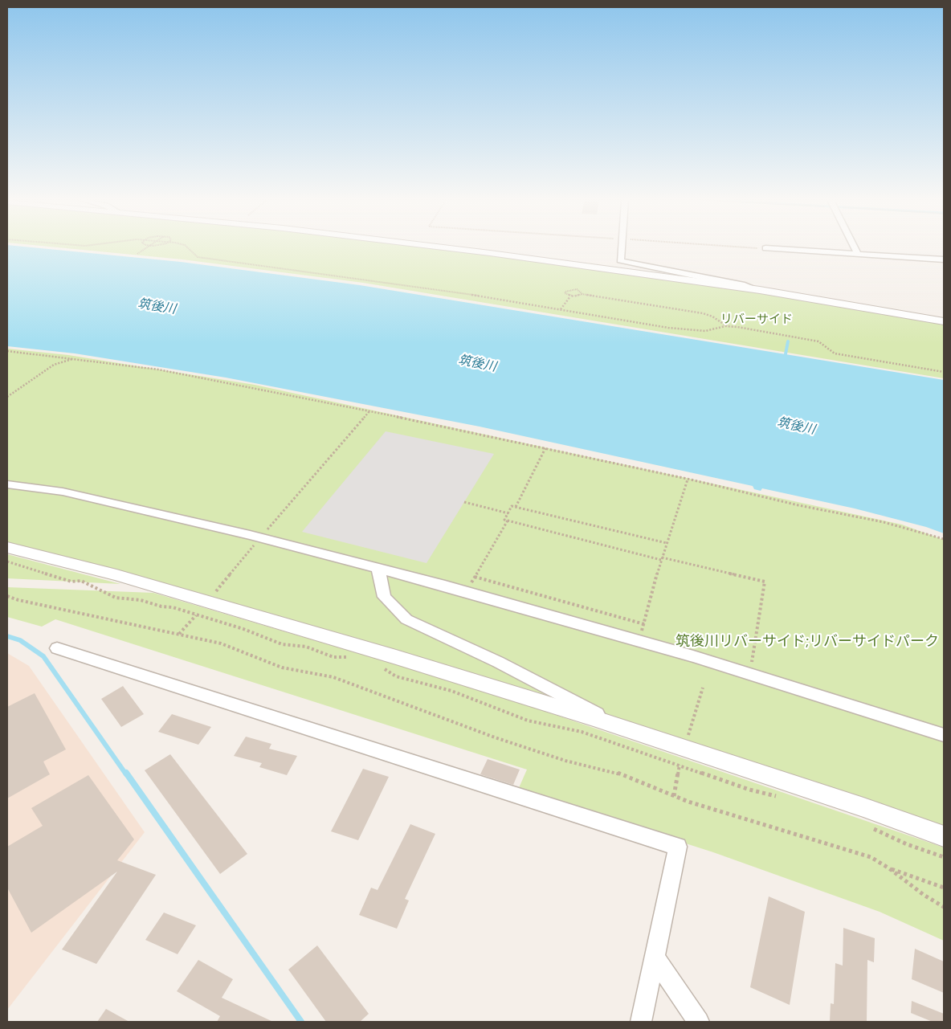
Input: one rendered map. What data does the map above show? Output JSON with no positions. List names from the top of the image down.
{
  "water": ["筑後川"],
  "parks": ["リバーサイド", "筑後川リバーサイド;リバーサイドパーク"]
}
